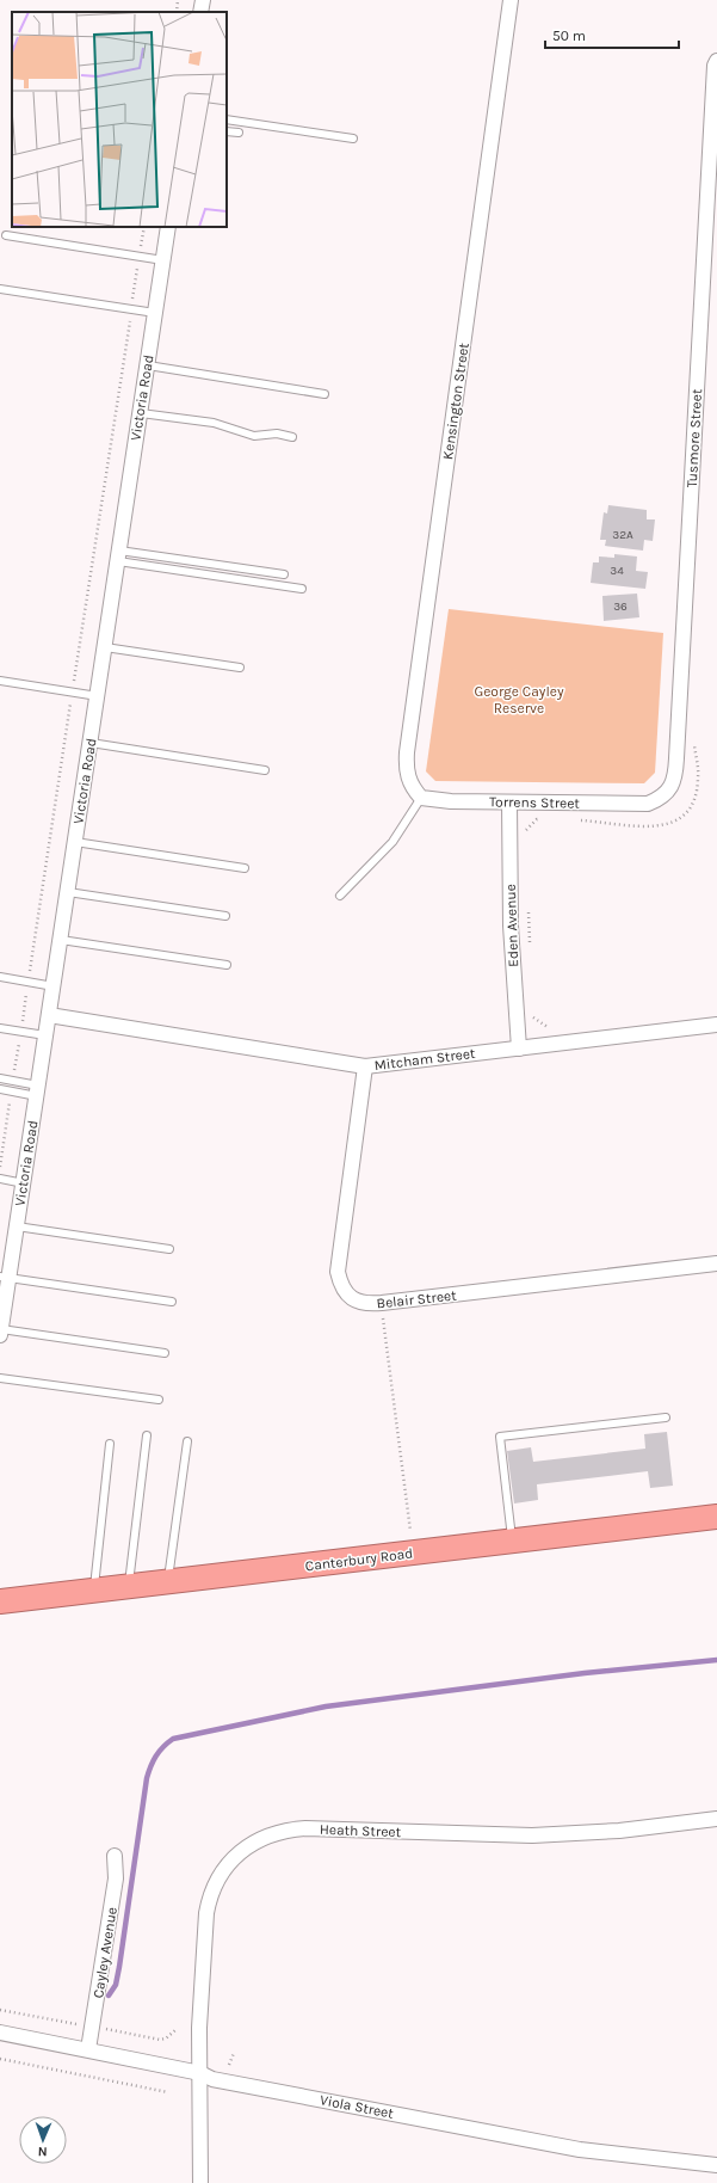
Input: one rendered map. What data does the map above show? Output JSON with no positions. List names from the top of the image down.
{
  "streets": {
    "highway": ["Canterbury Road"],
    "street": [
      "Victoria Road",
      "Kensington Street",
      "Tusmore Street",
      "Torrens Street",
      "Eden Avenue",
      "Mitcham Street",
      "Belair Street",
      "Heath Street",
      "Cayley Avenue",
      "Viola Street"
    ]
  },
  "crossings": [
    ["Victoria Road", "Mitcham Street"],
    ["Kensington Street", "Torrens Street"],
    ["Tusmore Street", "Torrens Street"],
    ["Torrens Street", "Eden Avenue"],
    ["Eden Avenue", "Mitcham Street"],
    ["Mitcham Street", "Belair Street"],
    ["Heath Street", "Viola Street"],
    ["Cayley Avenue", "Viola Street"]
  ],
  "parks": ["George Cayley Reserve"],
  "house_numbers": ["32A", "34", "36"],
  "scale_bar": "50 m",
  "north": "bottom"
}
